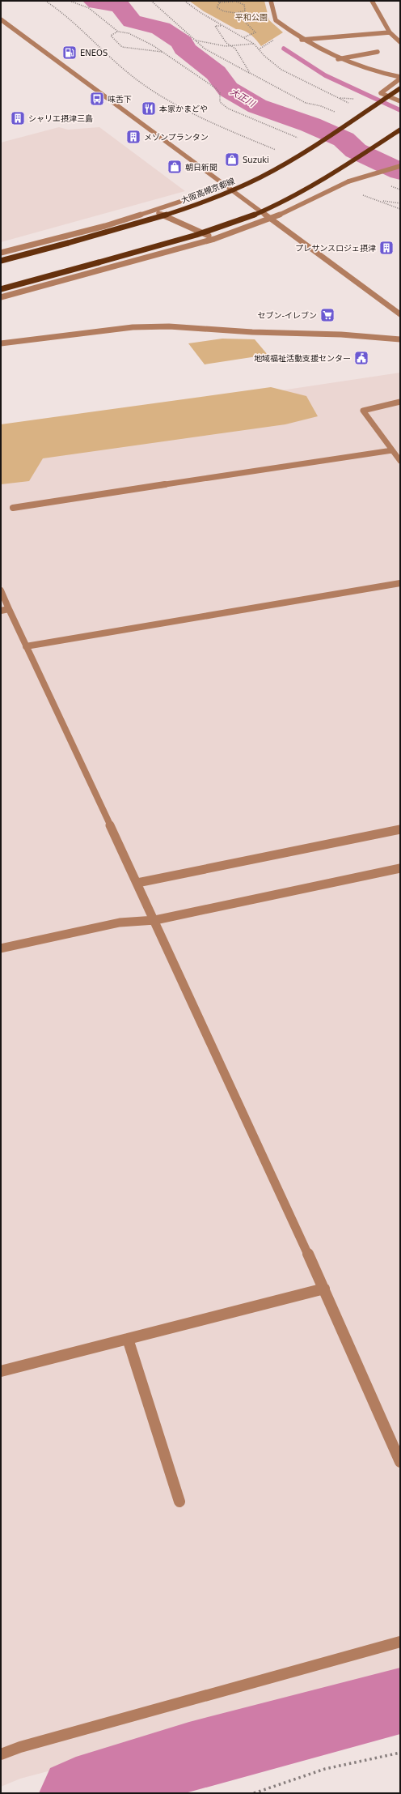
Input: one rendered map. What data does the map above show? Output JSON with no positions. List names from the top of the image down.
{
  "streets": {
    "main road": ["大阪高槻京都線"]
  },
  "water": ["大正川"],
  "parks": ["平和公園"],
  "places": {
    "fuel station": ["ENEOS"],
    "bus stop": ["味舌下"],
    "restaurant": ["本家かまどや"],
    "building": ["シャリエ摂津三島", "メゾンプランタン", "プレサンスロジェ摂津"],
    "shop": ["Suzuki", "朝日新聞"],
    "supermarket": ["セブン-イレブン"],
    "public building": ["地域福祉活動支援センター"]
  }
}
